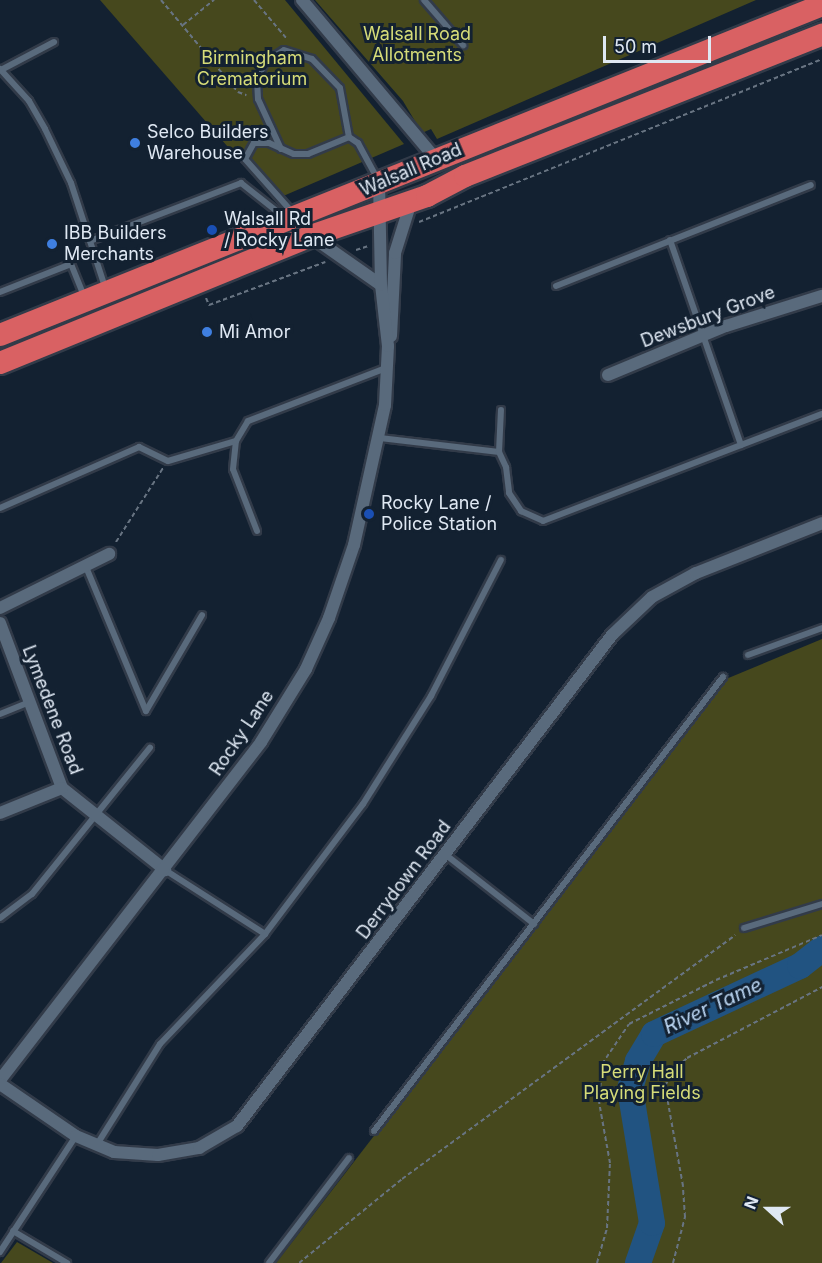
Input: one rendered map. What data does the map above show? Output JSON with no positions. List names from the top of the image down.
{
  "streets": {
    "highway": ["Walsall Road"],
    "street": [
      "Dewsbury Grove",
      "Lymedene Road",
      "Rocky Lane",
      "Derrydown Road"
    ]
  },
  "crossings": [
    ["Walsall Road", "Rocky Lane"],
    ["Lymedene Road", "Rocky Lane"],
    ["Rocky Lane", "Derrydown Road"]
  ],
  "water": ["River Tame"],
  "parks": ["Walsall Road Allotments", "Birmingham Crematorium", "Perry Hall Playing Fields"],
  "places": [
    "Selco Builders Warehouse",
    "Walsall Rd / Rocky Lane",
    "IBB Builders Merchants",
    "Mi Amor",
    "Rocky Lane / Police Station"
  ],
  "scale_bar": "50 m",
  "north": "left"
}
